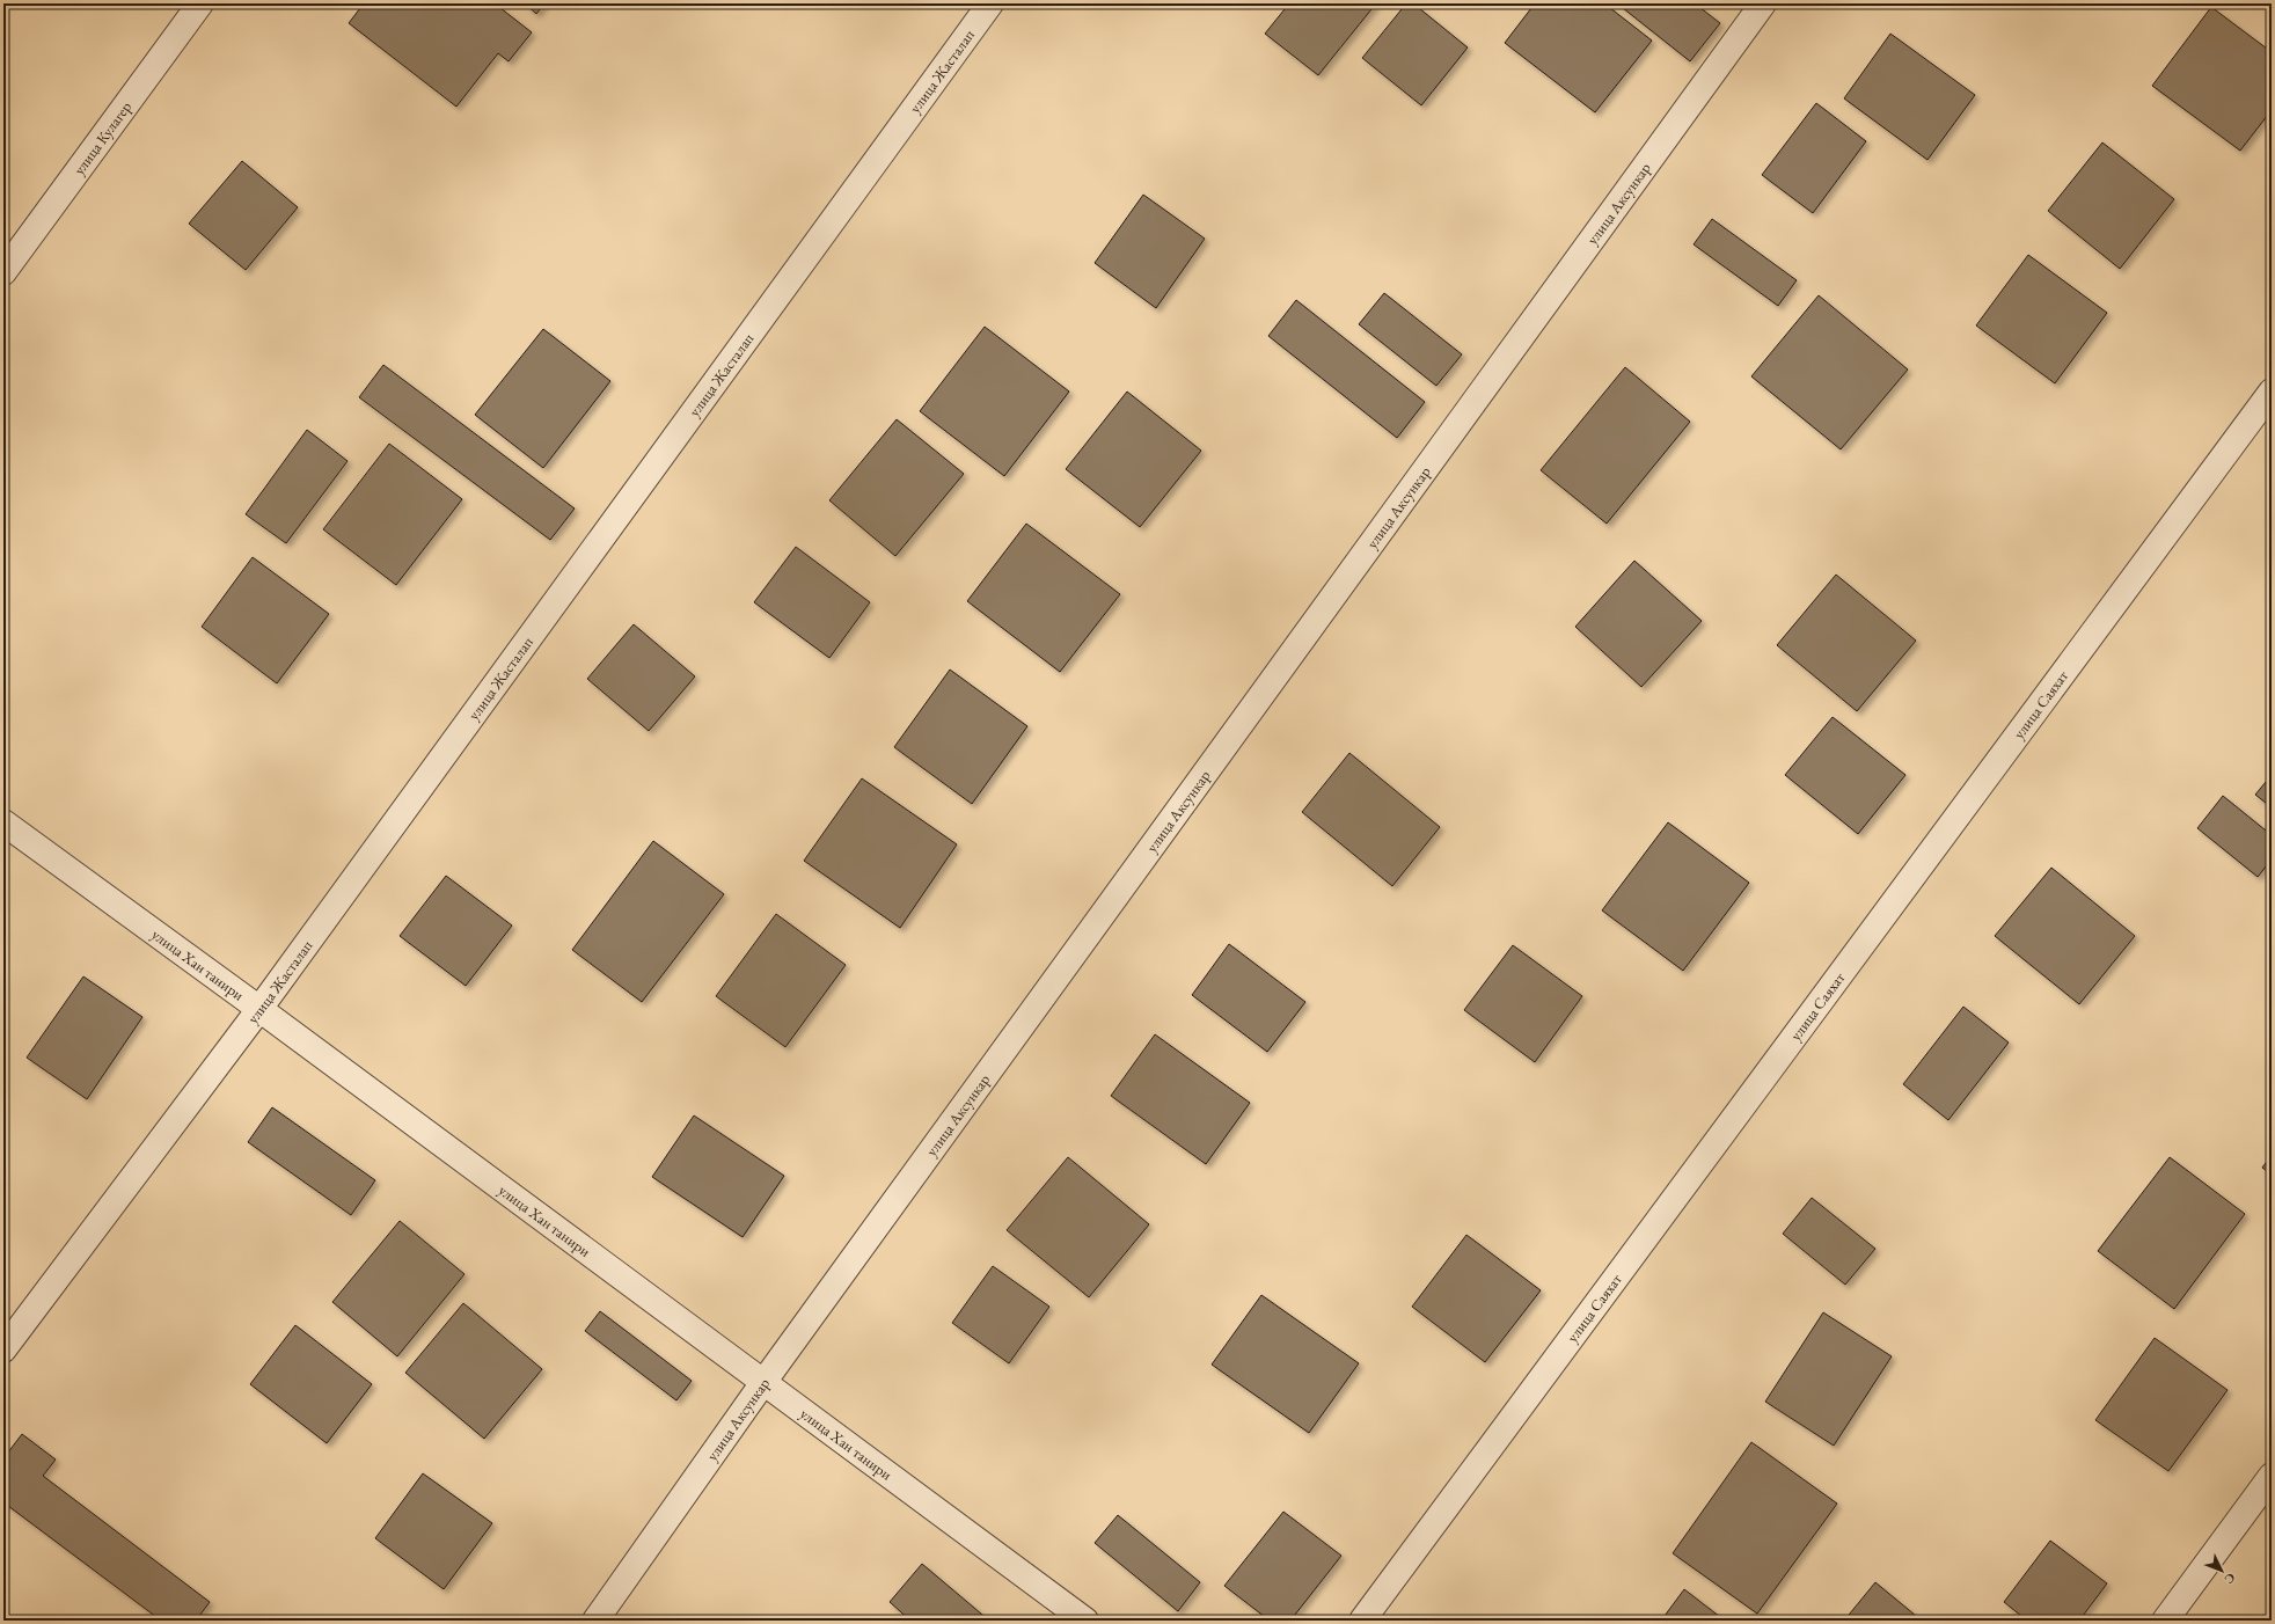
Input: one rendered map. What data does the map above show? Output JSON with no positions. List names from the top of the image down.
{
  "streets": {
    "street": [
      "улица Жасталап",
      "улица Кулагер",
      "улица Аксункар",
      "улица Саяхат",
      "улица Хан танири"
    ]
  },
  "crossings": [
    ["улица Жасталап", "улица Хан танири"],
    ["улица Аксункар", "улица Хан танири"]
  ],
  "north": "bottom right"
}
